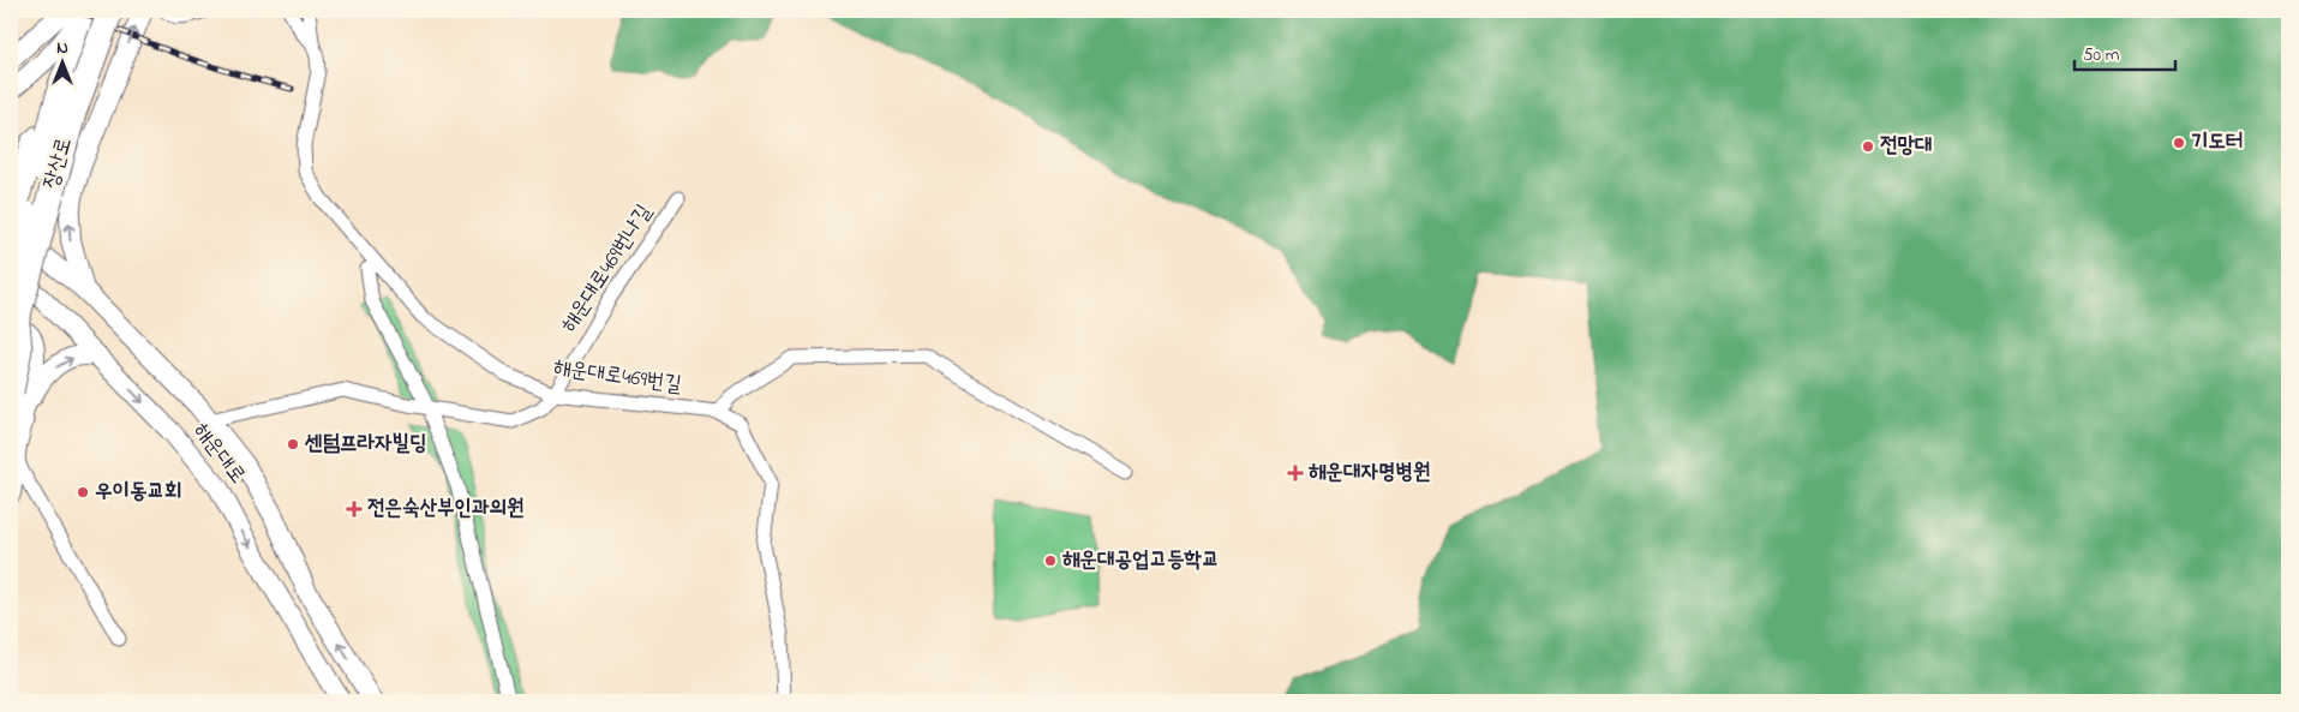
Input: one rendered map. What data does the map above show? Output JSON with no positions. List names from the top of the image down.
{
  "streets": {
    "highway": ["장산로"],
    "main road": ["해운대로"],
    "street": ["해운대로469번나길", "해운대로469번길"]
  },
  "crossings": [
    ["해운대로469번나길", "해운대로469번길"],
    ["해운대로469번나길", "해운대로"],
    ["해운대로469번길", "해운대로"]
  ],
  "places": {
    "other": [
      "기도터",
      "전망대",
      "센텀프라자빌딩",
      "우이동교회",
      "해운대공업고등학교"
    ],
    "health": ["해운대자명병원", "전은숙산부인과의원"]
  },
  "scale_bar": "50 m",
  "north": "top"
}
